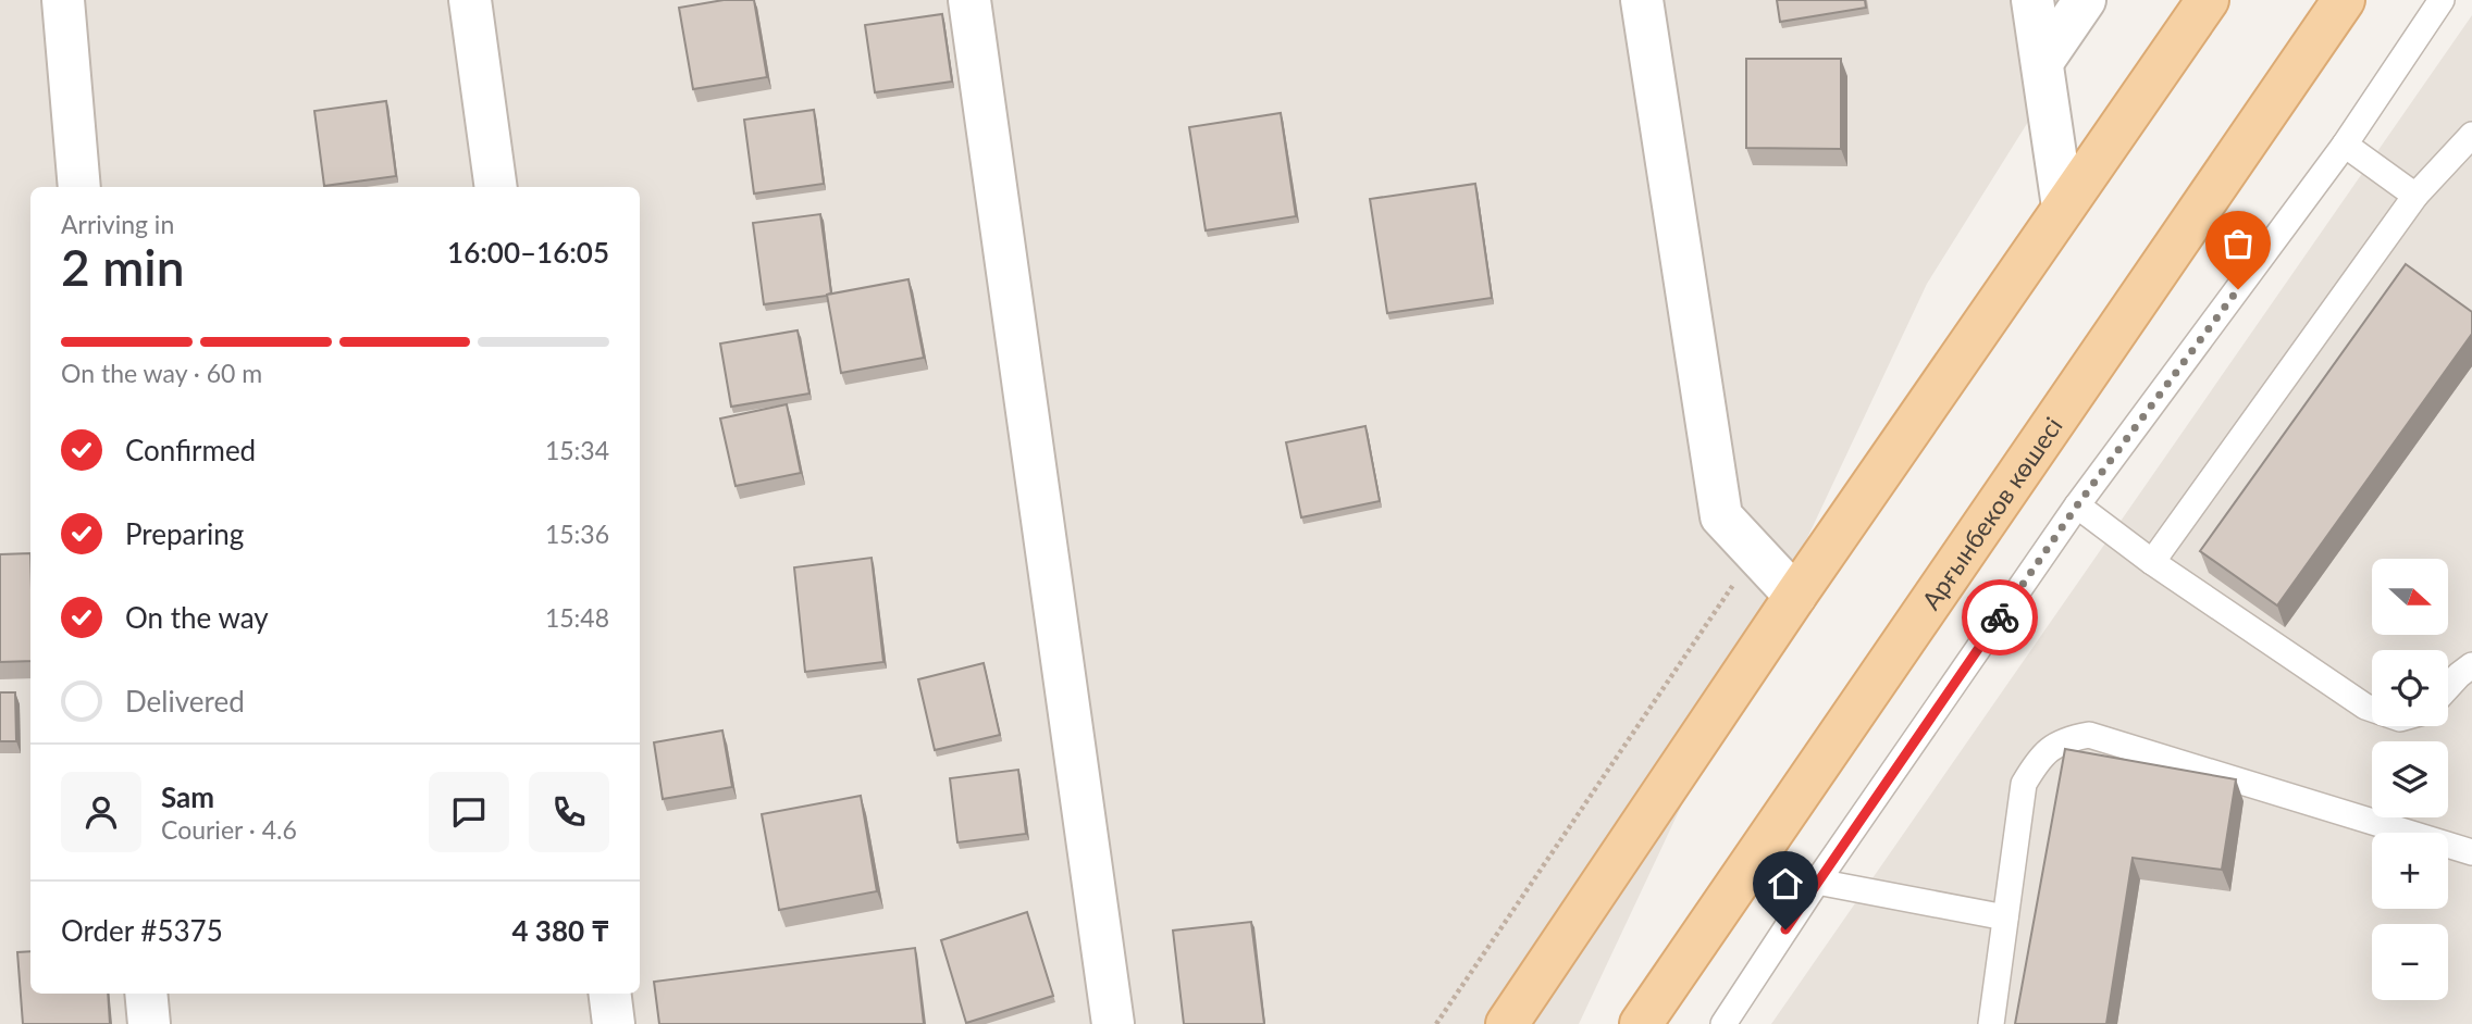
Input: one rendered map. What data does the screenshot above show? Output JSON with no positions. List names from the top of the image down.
{
  "streets": {
    "main road": ["Арғынбеков көшесі"]
  },
  "north": "right",
  "page": {
    "heading": ["2 min", "Arriving in", "16:00–16:05"],
    "panel": [
      "Sam",
      "Courier · 4.6",
      "Order #5375",
      "4 380 ₸"
    ],
    "bar": "On the way · 60 m",
    "list": [
      ["Confirmed", "15:34"],
      ["Preparing", "15:36"],
      ["On the way", "15:48"],
      "Delivered"
    ],
    "map_buttons": ["+", "−"]
  }
}
